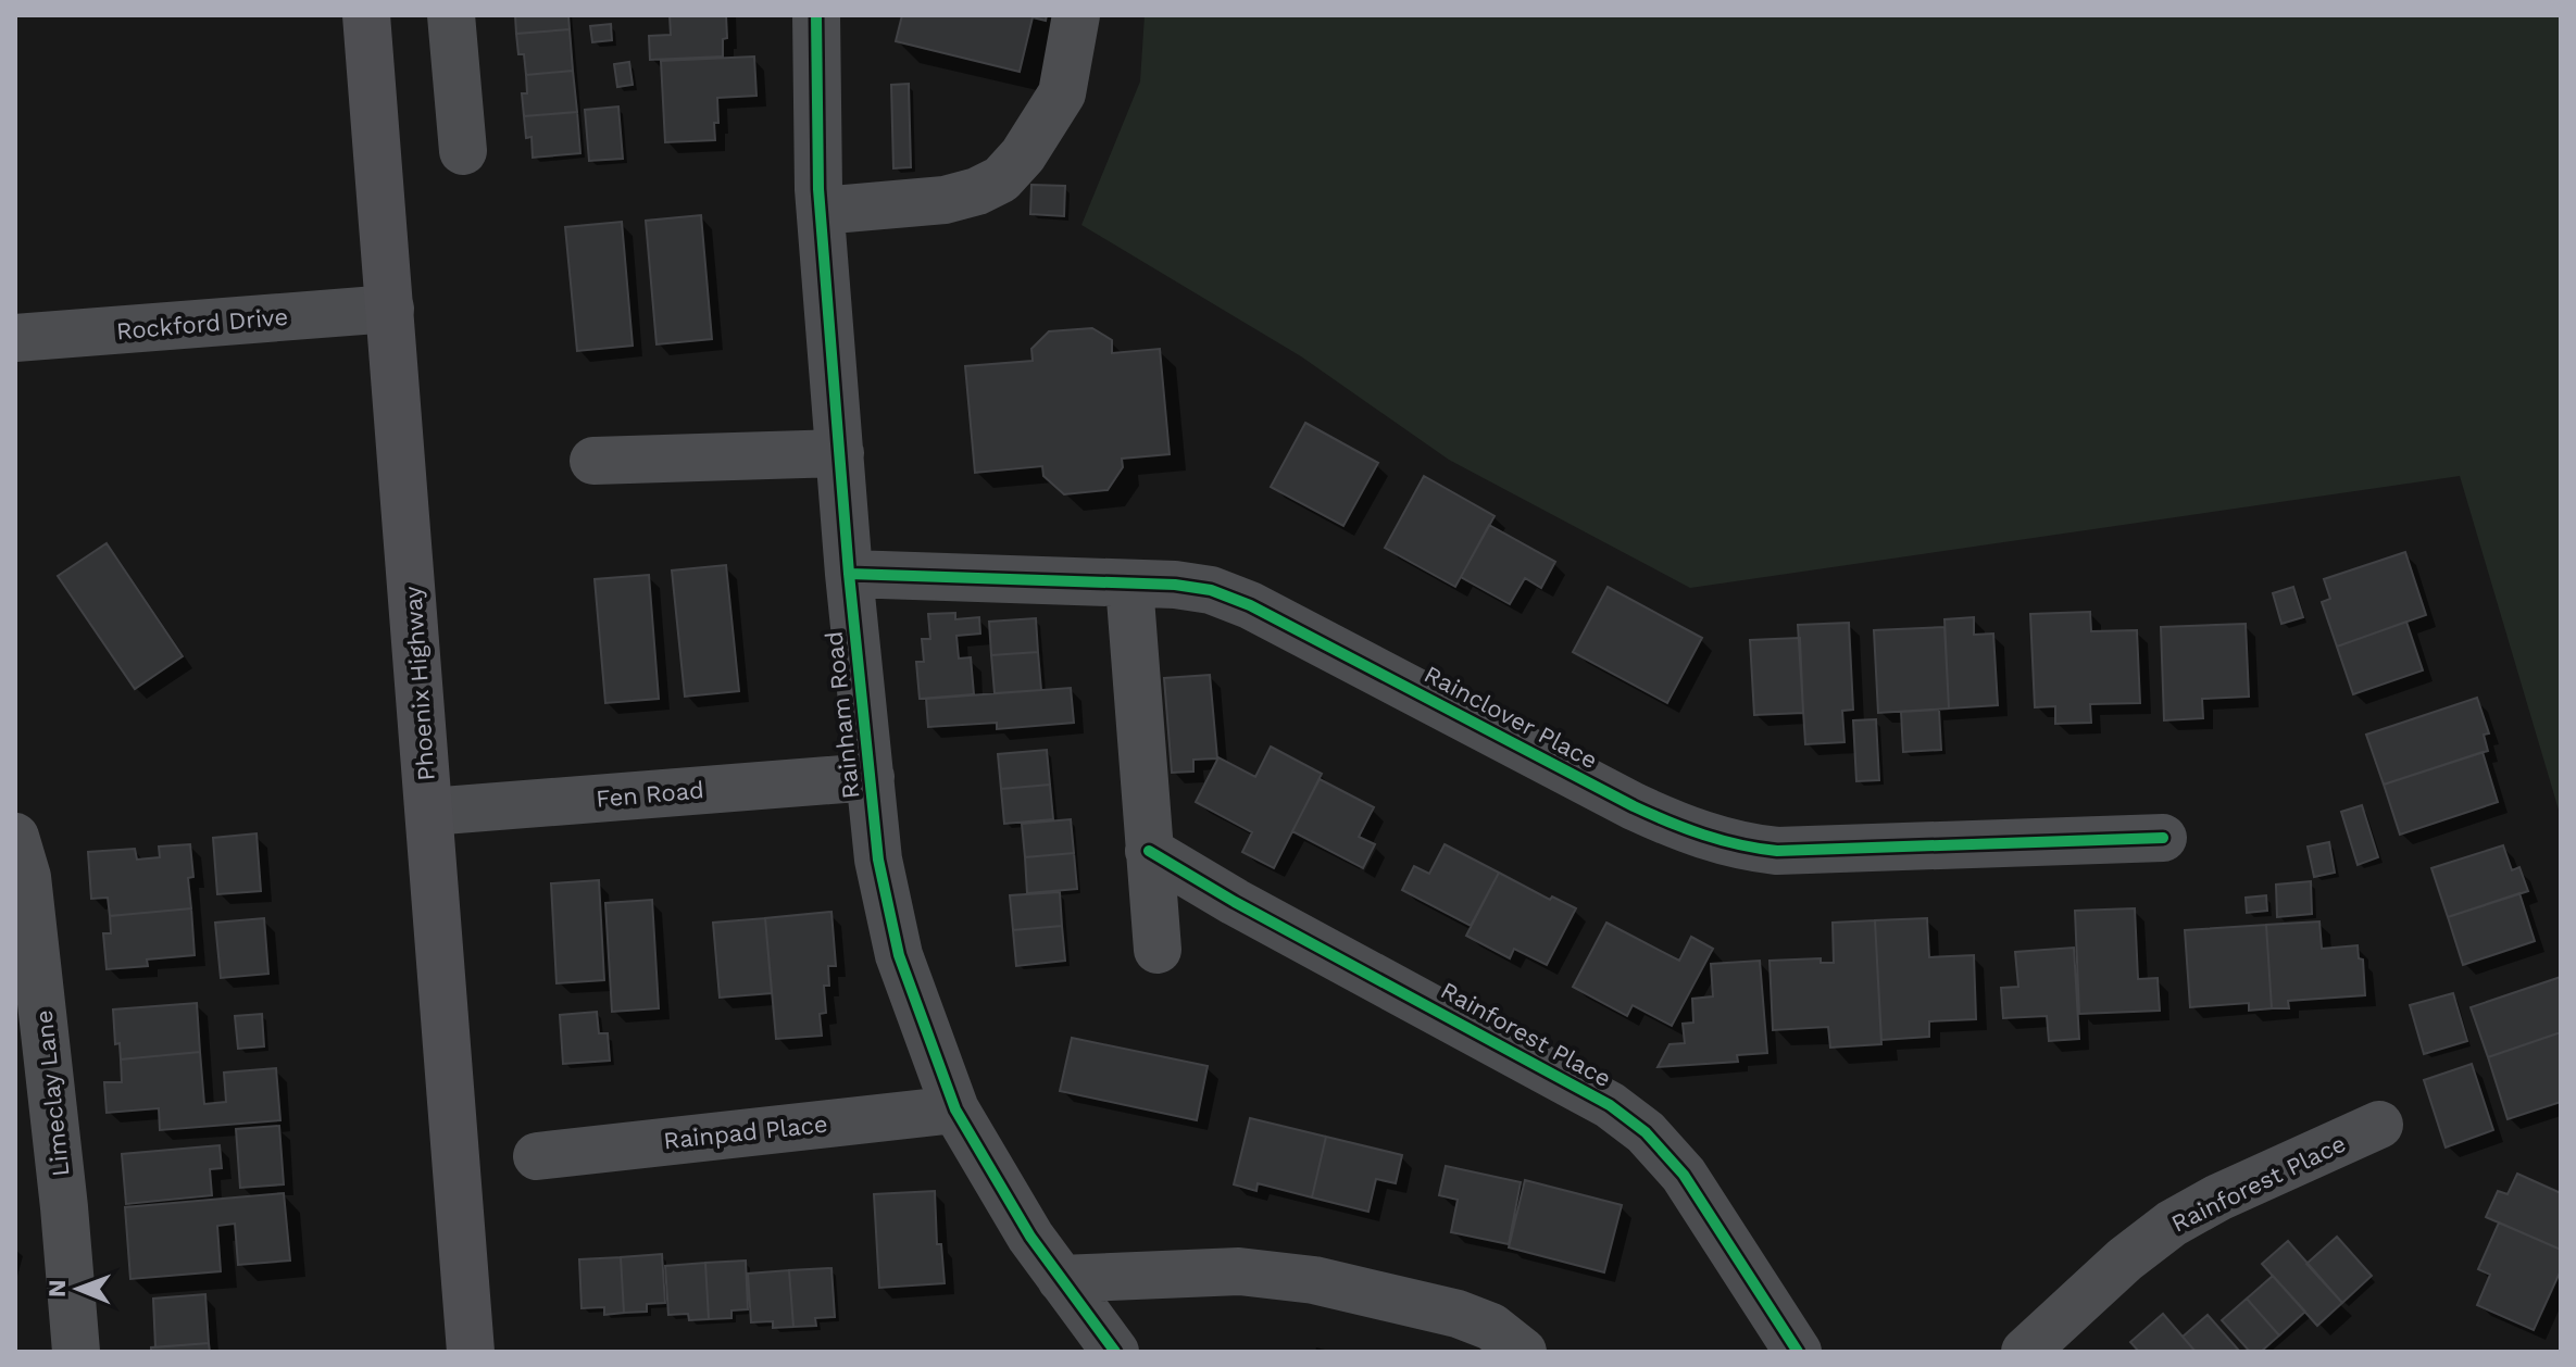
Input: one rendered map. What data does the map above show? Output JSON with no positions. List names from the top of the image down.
{
  "streets": {
    "main road": ["Phoenix Highway"],
    "street": [
      "Rockford Drive",
      "Rainham Road",
      "Rainclover Place",
      "Fen Road",
      "Rainforest Place",
      "Limeclay Lane",
      "Rainpad Place"
    ]
  },
  "crossings": [
    ["Rockford Drive", "Phoenix Highway"],
    ["Phoenix Highway", "Fen Road"],
    ["Rainham Road", "Rainclover Place"],
    ["Rainham Road", "Fen Road"],
    ["Rainham Road", "Rainpad Place"]
  ],
  "north": "left"
}
